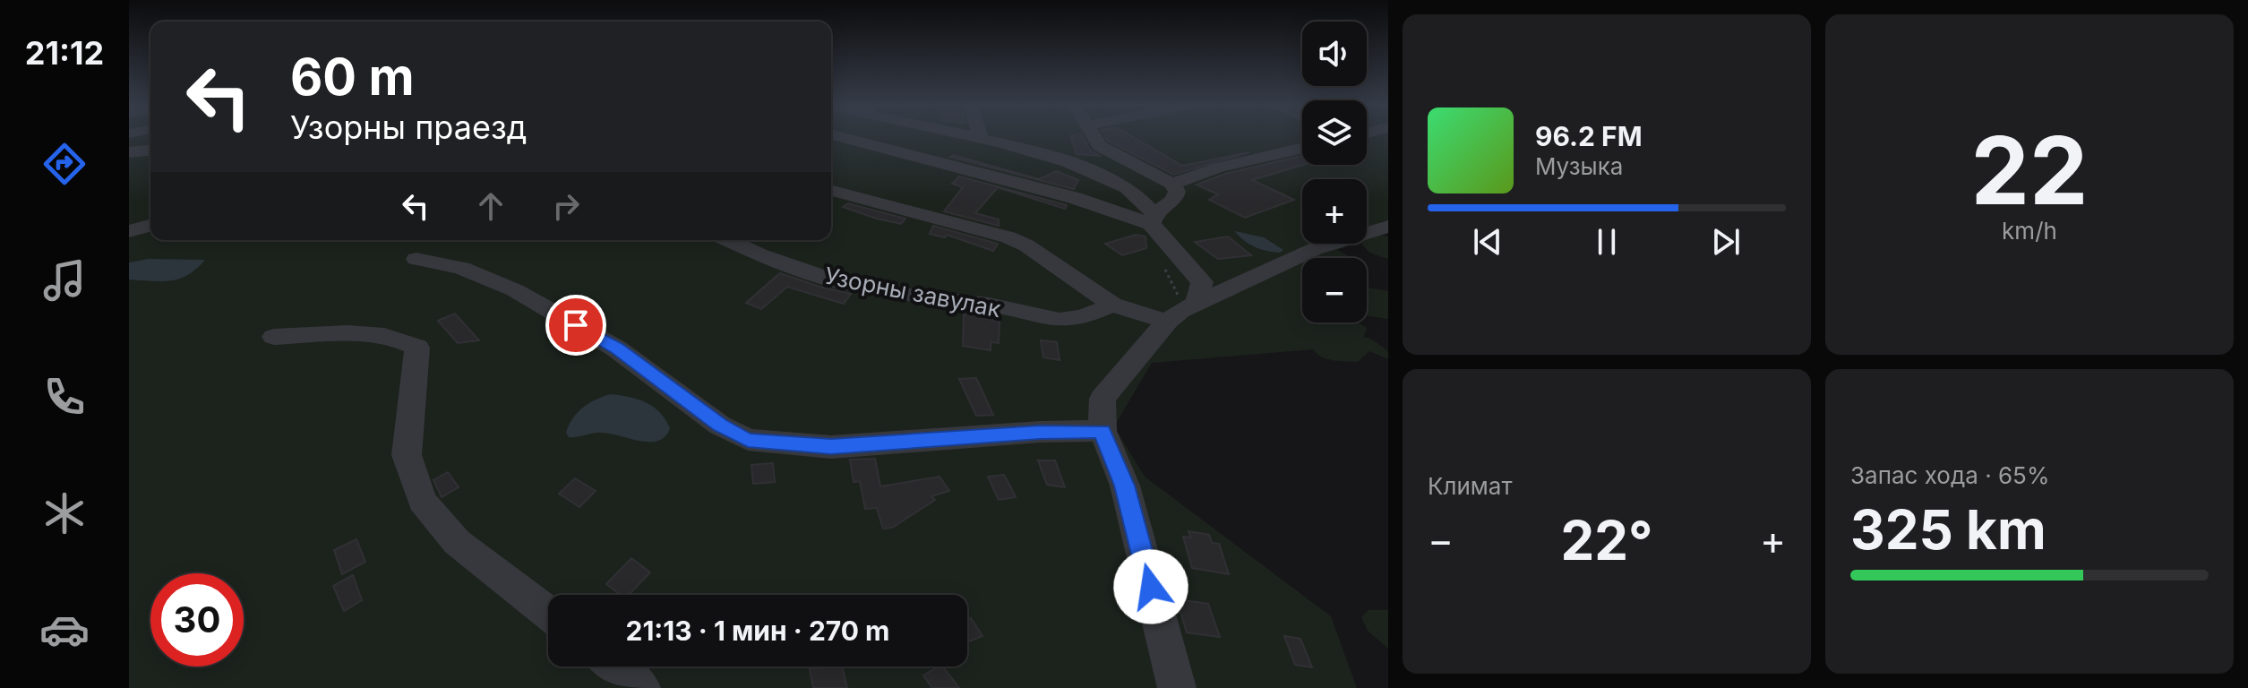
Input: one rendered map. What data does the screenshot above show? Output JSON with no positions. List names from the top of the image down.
{
  "streets": {
    "street": ["Узорны завулак"]
  },
  "page": {
    "tabs": "21:12",
    "tile": [
      ["22", "km/h"],
      "Климат",
      ["Запас хода · 65%", "325 km"]
    ],
    "map_buttons": ["+", "−"],
    "turn": ["60 m", "Узорны праезд"],
    "song": ["96.2 FM", "Музыка"],
    "heat": ["−", "22°", "+"],
    "limit": "30",
    "trip": "21:13 · 1 мин · 270 m"
  }
}
